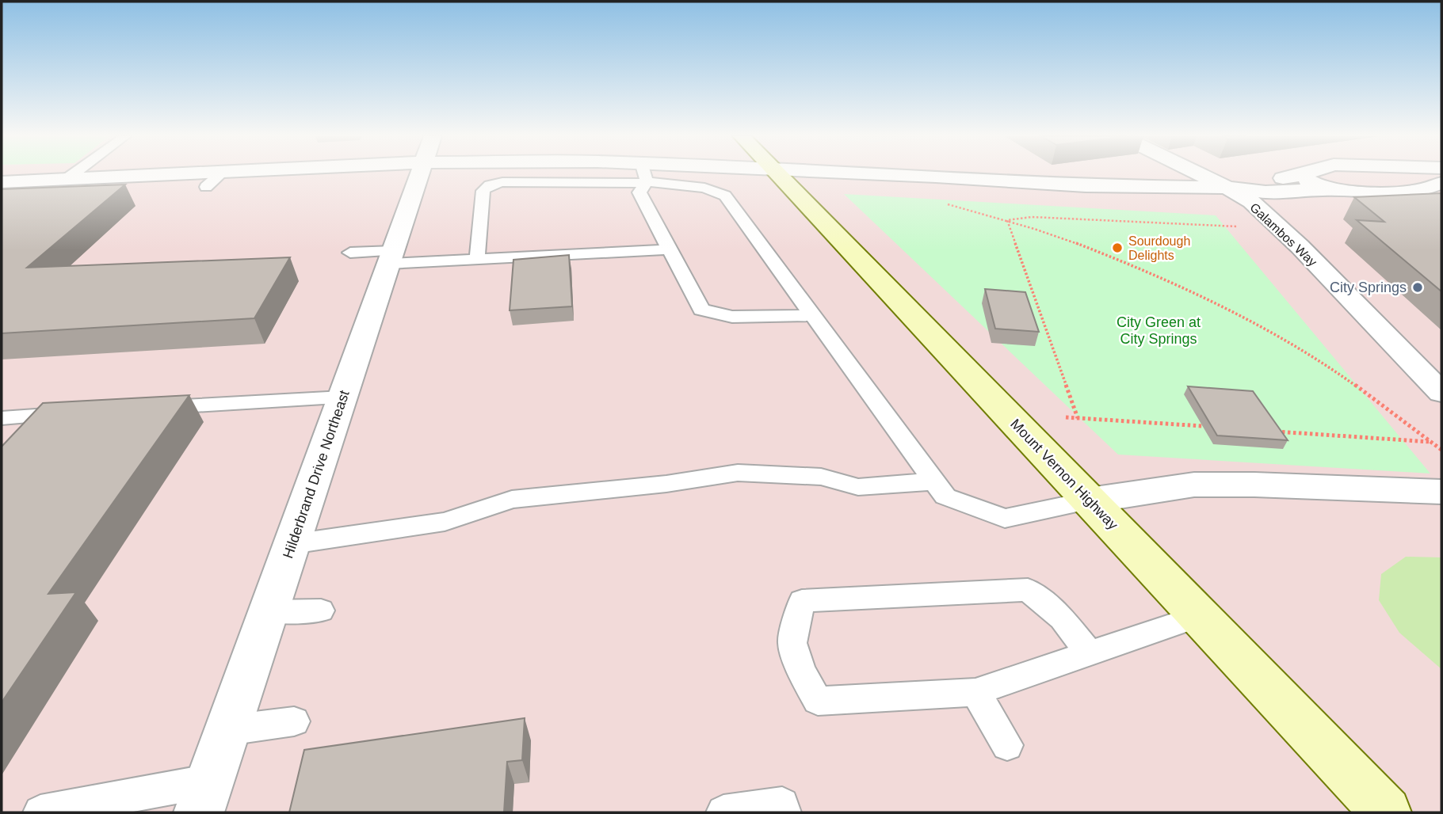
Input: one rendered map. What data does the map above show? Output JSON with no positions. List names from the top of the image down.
{
  "streets": {
    "street": ["Galambos Way", "Hilderbrand Drive Northeast", "Mount Vernon Highway"]
  },
  "parks": ["City Green at City Springs"],
  "places": ["Sourdough Delights", "City Springs"]
}
